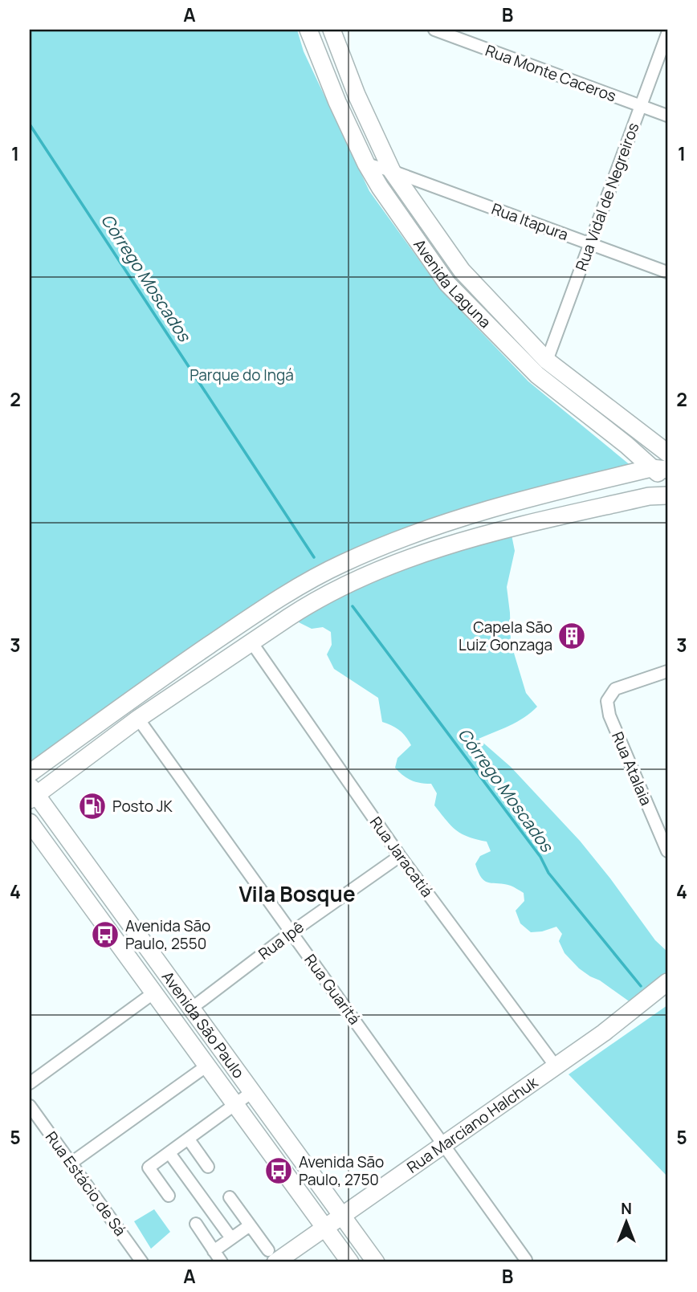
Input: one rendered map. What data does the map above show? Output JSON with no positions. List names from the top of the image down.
{
  "streets": {
    "main road": ["Avenida Laguna", "Avenida São Paulo", "Rua Marciano Halchuk"],
    "street": [
      "Rua Monte Caceros",
      "Rua Vidal de Negreiros",
      "Rua Itapura",
      "Rua Atalaia",
      "Rua Jaracatiá",
      "Rua Ipê",
      "Rua Guaritá",
      "Rua Estácio de Sá"
    ]
  },
  "crossings": [
    ["Rua Monte Caceros", "Rua Vidal de Negreiros"],
    ["Rua Vidal de Negreiros", "Rua Itapura"],
    ["Rua Vidal de Negreiros", "Avenida Laguna"],
    ["Rua Itapura", "Avenida Laguna"],
    ["Rua Jaracatiá", "Rua Ipê"],
    ["Rua Jaracatiá", "Rua Marciano Halchuk"],
    ["Rua Ipê", "Rua Guaritá"],
    ["Rua Ipê", "Avenida São Paulo"],
    ["Rua Guaritá", "Rua Marciano Halchuk"],
    ["Avenida São Paulo", "Rua Marciano Halchuk"]
  ],
  "districts": ["Vila Bosque"],
  "water": ["Córrego Moscados"],
  "parks": ["Parque do Ingá"],
  "places": {
    "building": ["Capela São Luiz Gonzaga"],
    "fuel station": ["Posto JK"],
    "bus stop": ["Avenida São Paulo, 2550", "Avenida São Paulo, 2750"]
  },
  "north": "top",
  "grid": {
    "columns": ["A", "B"],
    "rows": [
      "1",
      "2",
      "3",
      "4",
      "5"
    ]
  }
}
